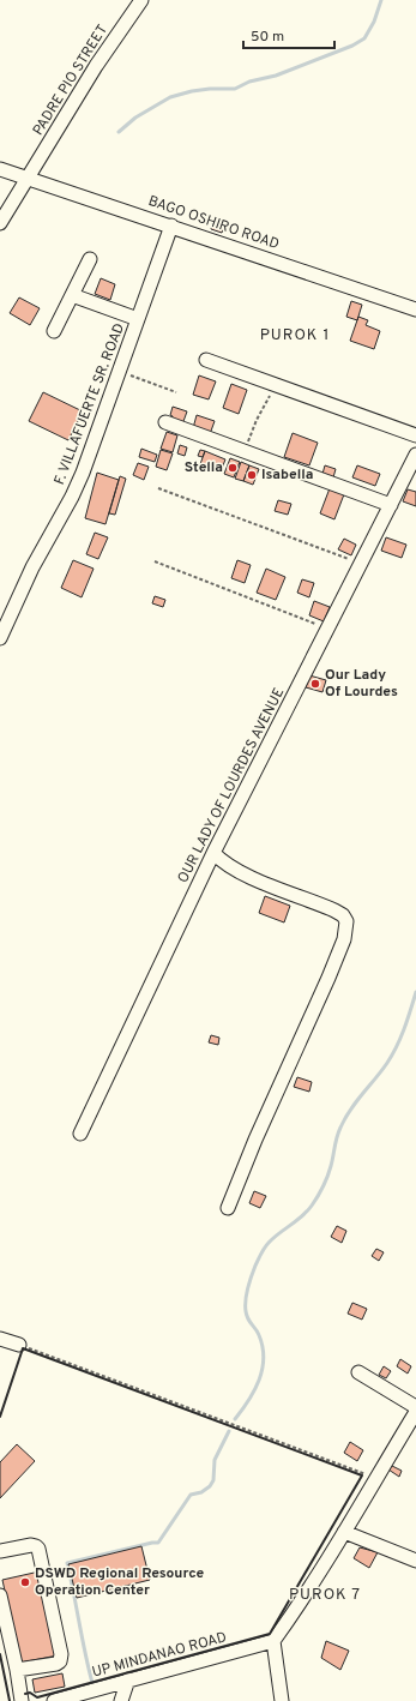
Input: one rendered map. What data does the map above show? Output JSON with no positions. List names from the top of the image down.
{
  "streets": {
    "street": [
      "PADRE PIO STREET",
      "BAGO OSHIRO ROAD",
      "F. VILLAFUERTE SR. ROAD",
      "OUR LADY OF LOURDES AVENUE",
      "UP MINDANAO ROAD"
    ]
  },
  "crossings": [
    ["PADRE PIO STREET", "BAGO OSHIRO ROAD"],
    ["BAGO OSHIRO ROAD", "F. VILLAFUERTE SR. ROAD"]
  ],
  "districts": ["PUROK 1", "PUROK 7"],
  "places": [
    "Stella",
    "Isabella",
    "Our Lady Of Lourdes",
    "DSWD Regional Resource Operation Center"
  ],
  "scale_bar": "50 m"
}
